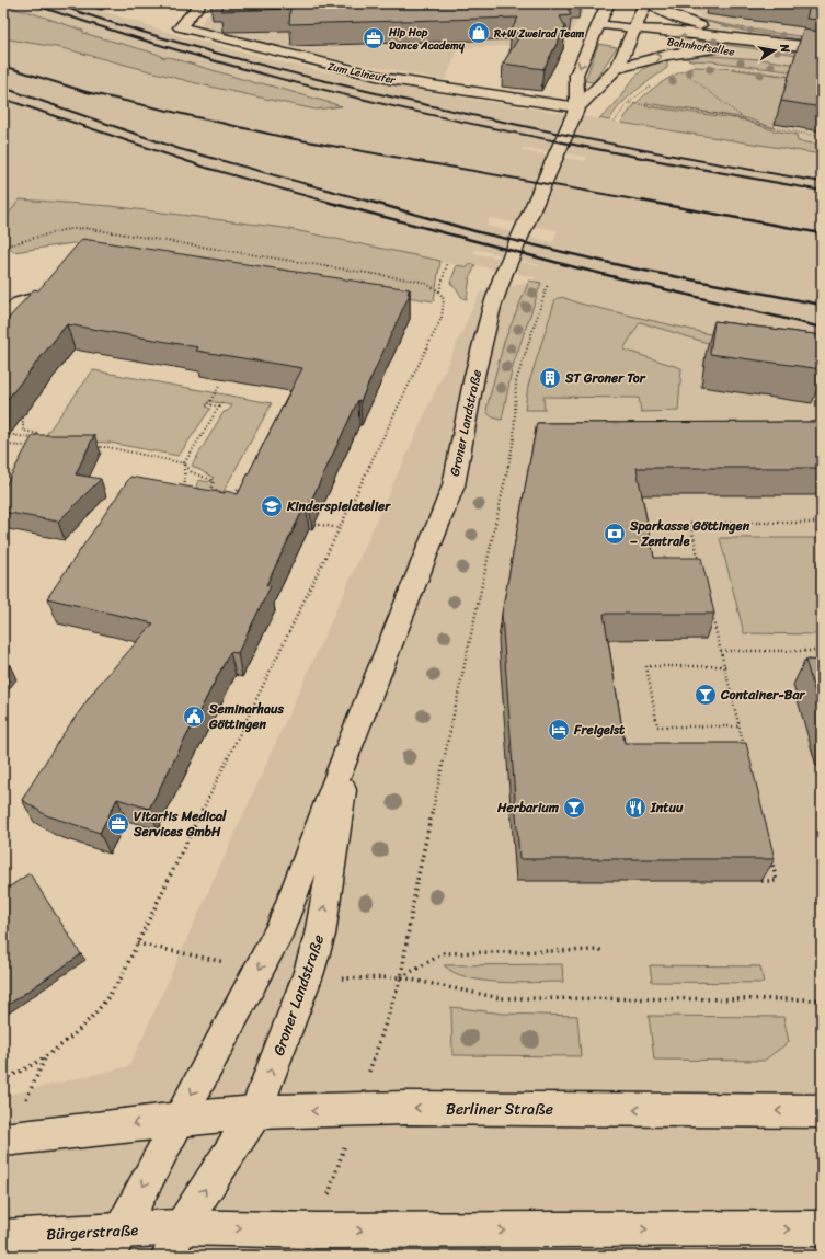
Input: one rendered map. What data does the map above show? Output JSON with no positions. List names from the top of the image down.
{
  "streets": {
    "main road": [
      "Bahnhofsallee",
      "Zum Leineufer",
      "Groner Landstraße",
      "Berliner Straße",
      "Bürgerstraße"
    ]
  },
  "crossings": [
    ["Bahnhofsallee", "Groner Landstraße"],
    ["Zum Leineufer", "Groner Landstraße"],
    ["Groner Landstraße", "Berliner Straße"],
    ["Groner Landstraße", "Bürgerstraße"]
  ],
  "places": {
    "shop": ["R+W Zweirad Team"],
    "office": ["Hip Hop Dance Academy", "Vitartis Medical Services GmbH"],
    "building": ["ST Groner Tor"],
    "school or university": ["Kinderspielatelier"],
    "bank": ["Sparkasse Göttingen – Zentrale"],
    "bar": ["Container-Bar", "Herbarium"],
    "public building": ["Seminarhaus Göttingen"],
    "hotel": ["Freigeist"],
    "restaurant": ["Intuu"]
  },
  "north": "right"
}
